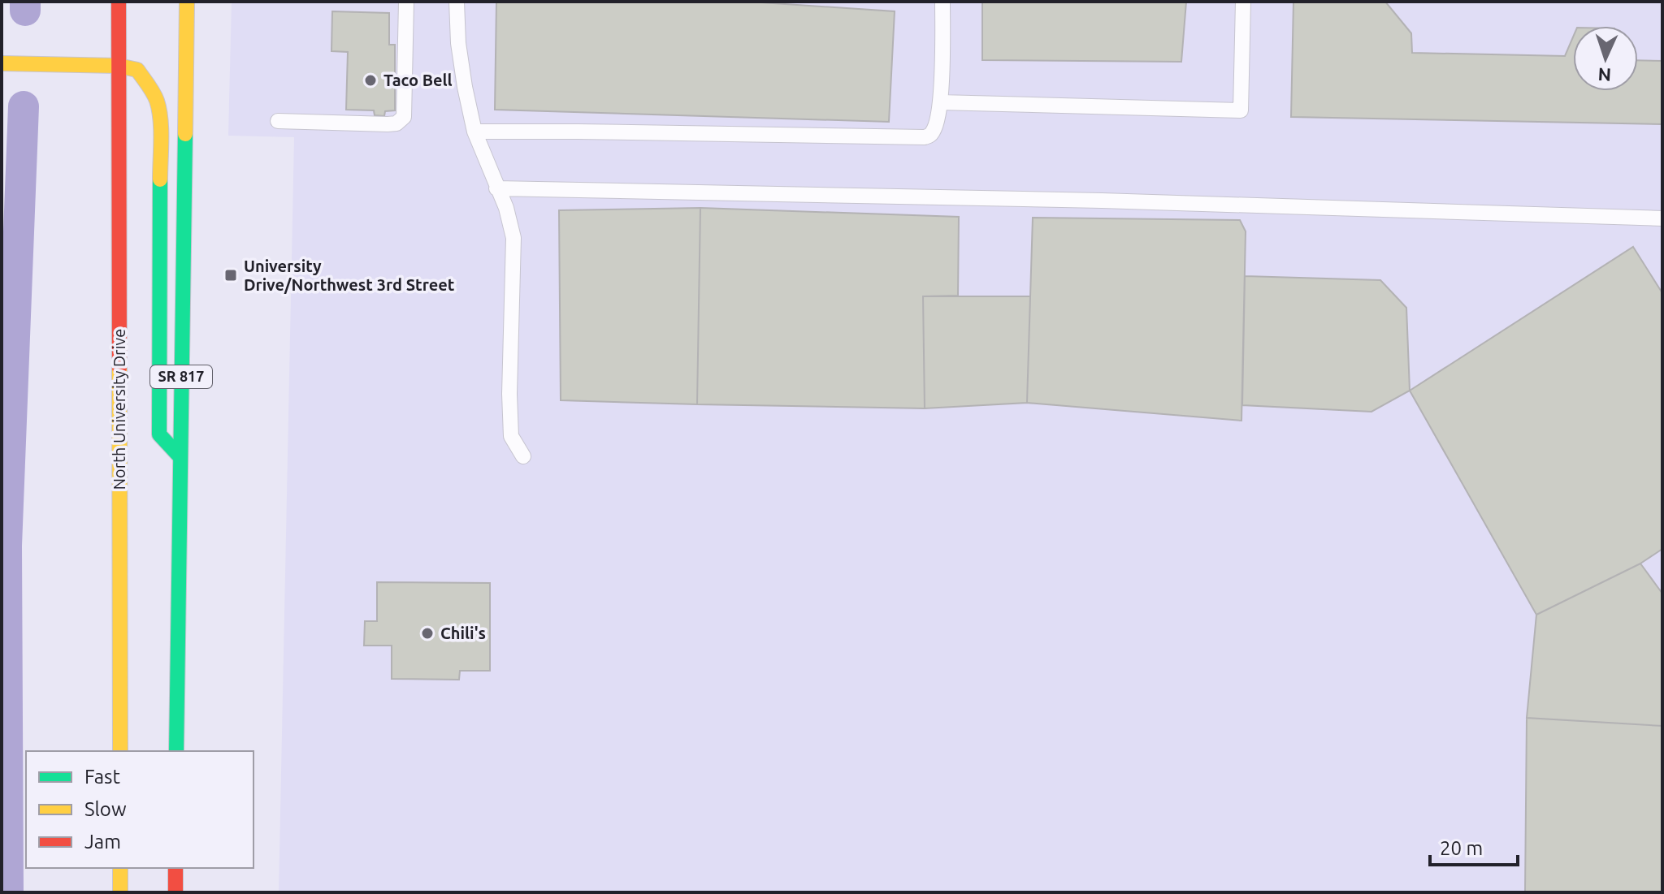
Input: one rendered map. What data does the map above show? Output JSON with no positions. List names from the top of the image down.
{
  "streets": {
    "main road": ["SR 817", "North University Drive"]
  },
  "places": {
    "other": ["Taco Bell", "Chili's"],
    "transit": ["University Drive/Northwest 3rd Street"]
  },
  "legend": ["Fast", "Slow", "Jam"],
  "scale_bar": "20 m",
  "north": "bottom"
}
